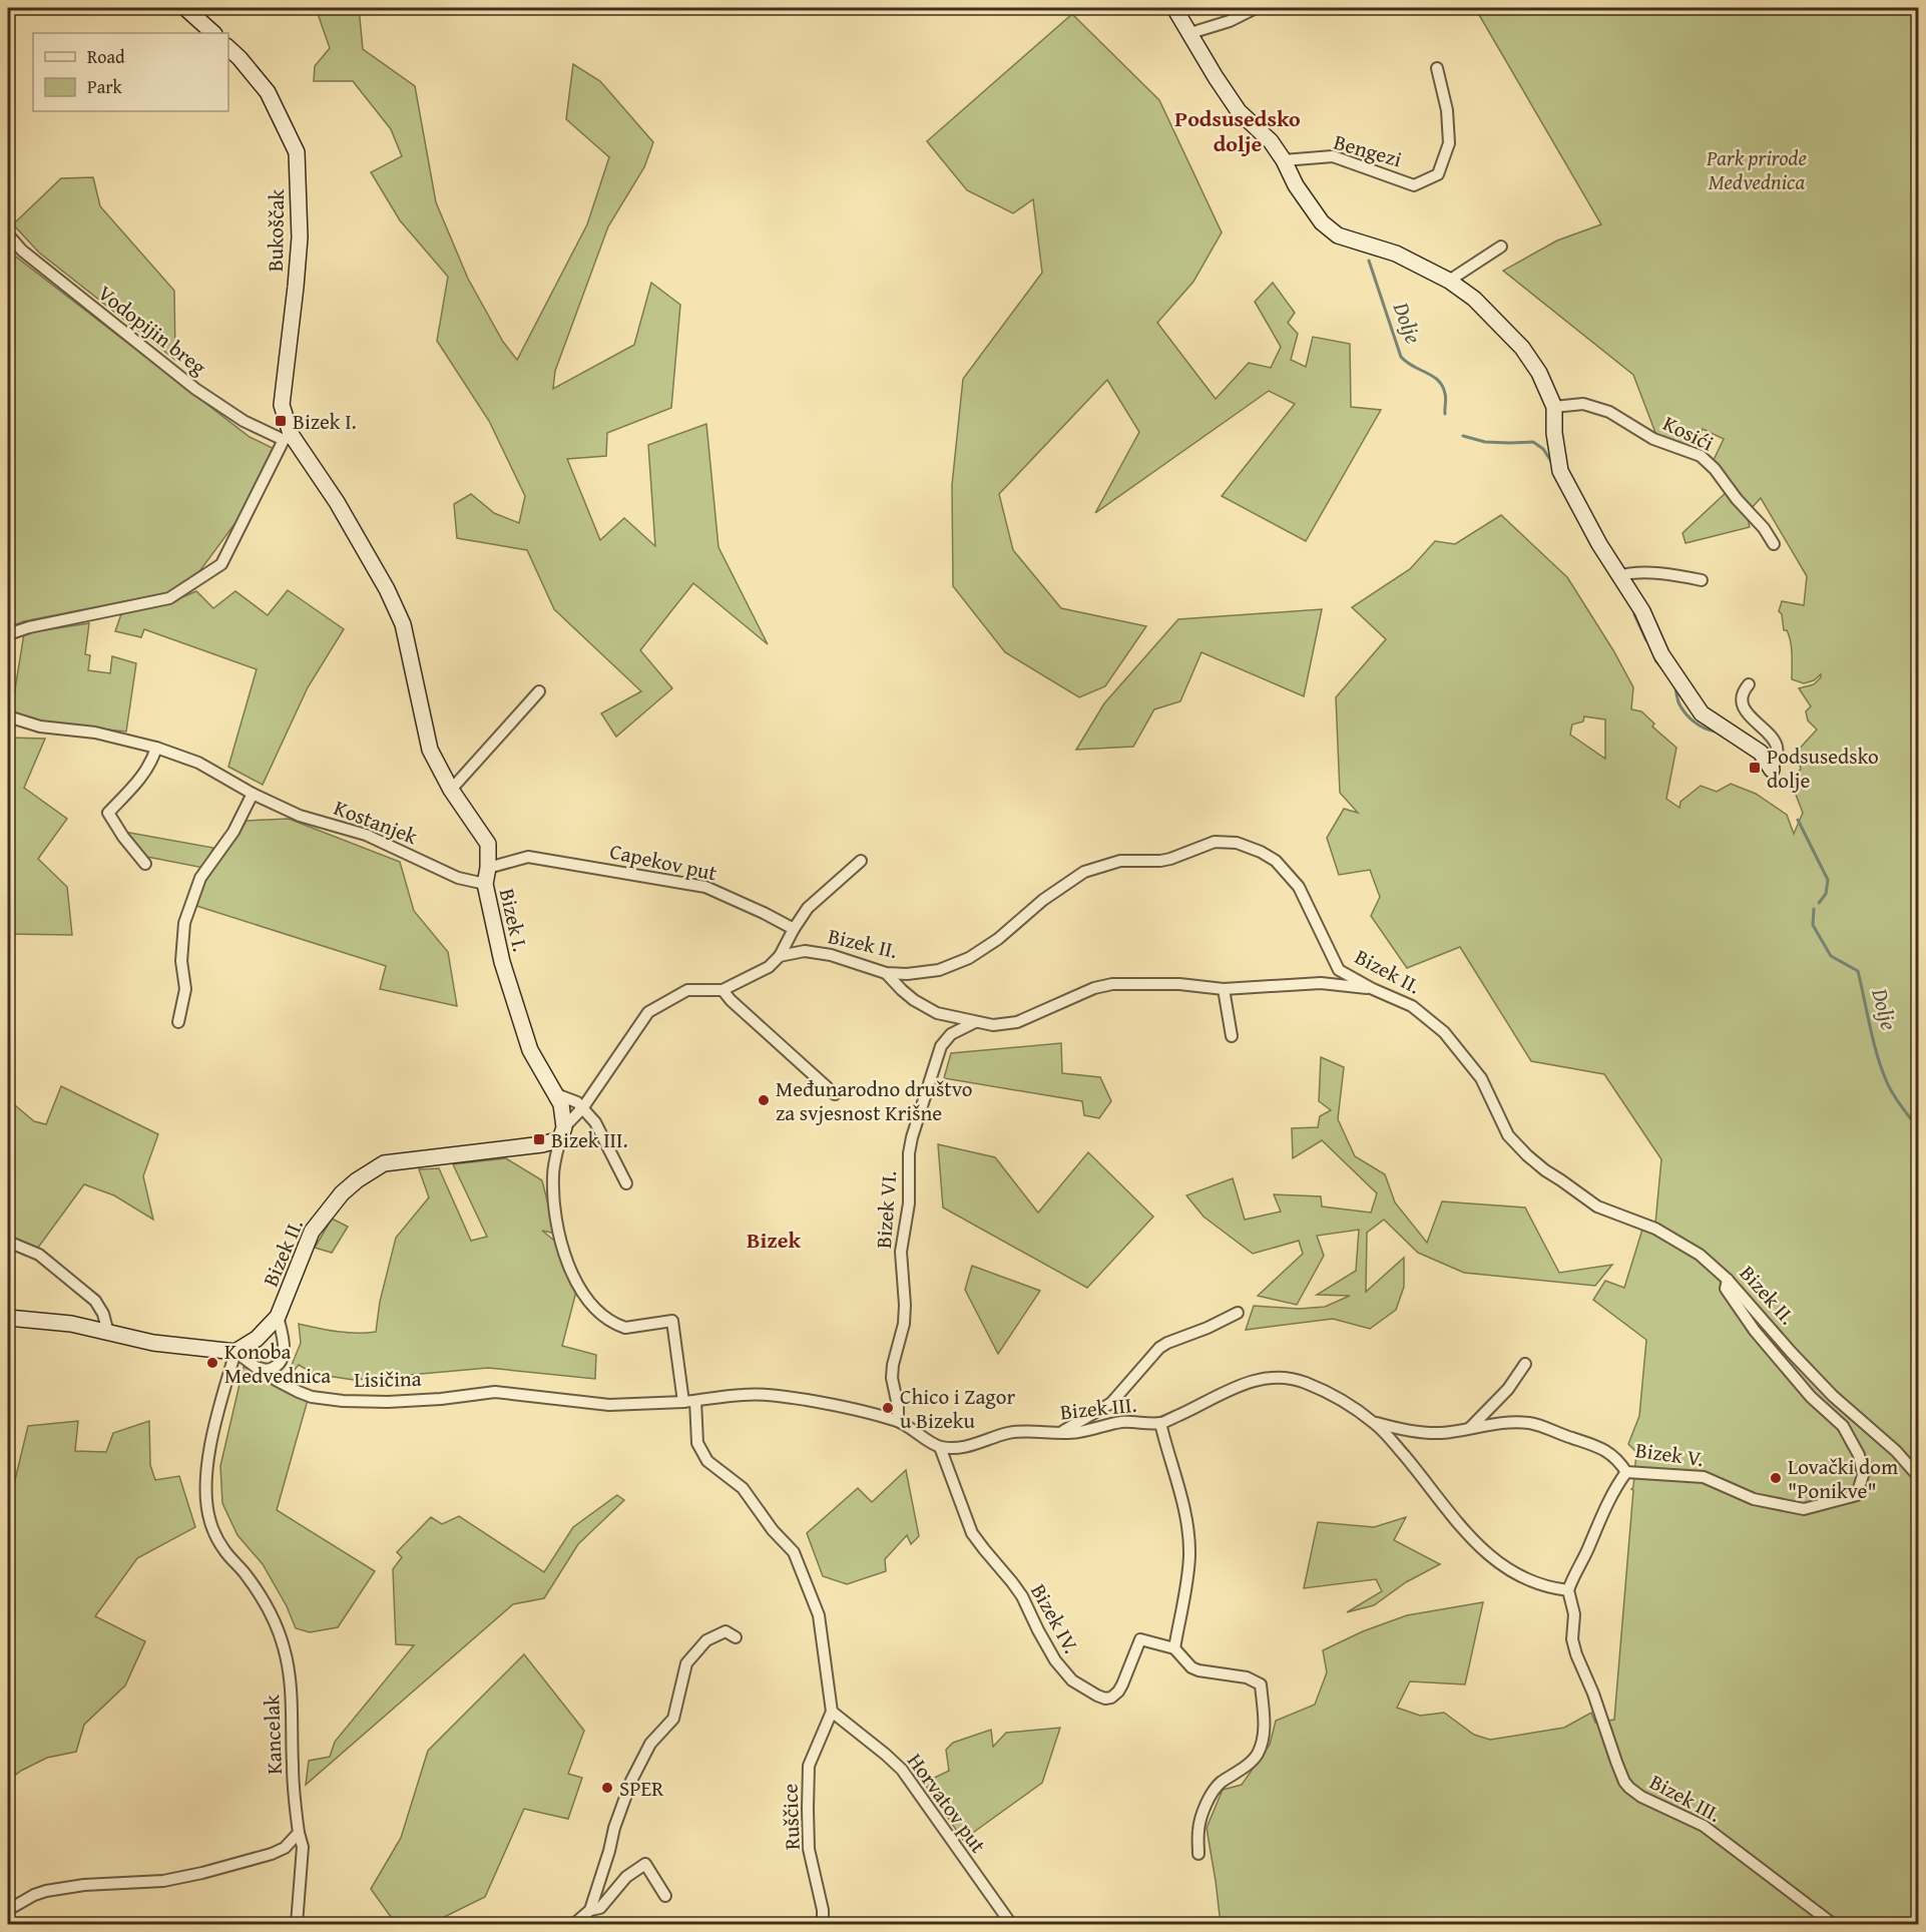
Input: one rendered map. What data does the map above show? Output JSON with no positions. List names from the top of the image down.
{
  "streets": {
    "street": [
      "Bengezi",
      "Bukoščak",
      "Vodopijin breg",
      "Kosići",
      "Kostanjek",
      "Capekov put",
      "Bizek I.",
      "Bizek II.",
      "Bizek VI.",
      "Lisičina",
      "Bizek III.",
      "Bizek V.",
      "Bizek IV.",
      "Kancelak",
      "Horvatov put",
      "Ruščice"
    ]
  },
  "crossings": [
    ["Bukoščak", "Vodopijin breg"],
    ["Bukoščak", "Bizek I."],
    ["Vodopijin breg", "Bizek I."],
    ["Kostanjek", "Bizek I."],
    ["Capekov put", "Bizek I."],
    ["Bizek I.", "Bizek II."],
    ["Bizek II.", "Lisičina"],
    ["Bizek II.", "Bizek V."],
    ["Bizek II.", "Kancelak"],
    ["Lisičina", "Kancelak"],
    ["Bizek III.", "Bizek V."],
    ["Bizek III.", "Bizek IV."],
    ["Horvatov put", "Ruščice"]
  ],
  "districts": ["Podsusedsko dolje", "Bizek"],
  "water": ["Dolje"],
  "parks": ["Park prirode Medvednica"],
  "places": {
    "transit": ["Bizek I.", "Podsusedsko dolje", "Bizek III."],
    "other": [
      "Međunarodno društvo za svjesnost Krišne",
      "Konoba Medvednica",
      "Chico i Zagor u Bizeku",
      "Lovački dom \"Ponikve\"",
      "SPER"
    ]
  },
  "legend": ["Road", "Park"]
}
